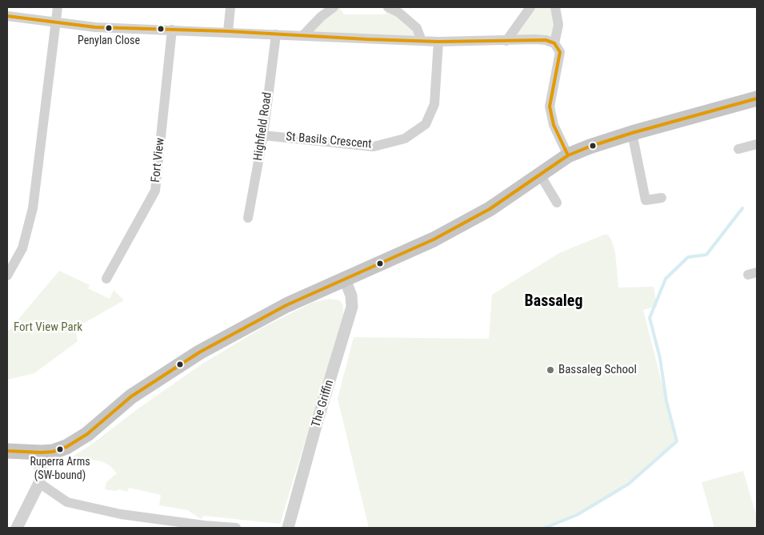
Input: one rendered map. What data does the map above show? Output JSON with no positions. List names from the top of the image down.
{
  "streets": {
    "street": [
      "Highfield Road",
      "St Basils Crescent",
      "Fort View",
      "The Griffin"
    ]
  },
  "crossings": [
    ["Highfield Road", "St Basils Crescent"]
  ],
  "districts": ["Bassaleg"],
  "parks": ["Fort View Park"],
  "places": ["Penylan Close", "Bassaleg School", "Ruperra Arms (SW-bound)"]
}
